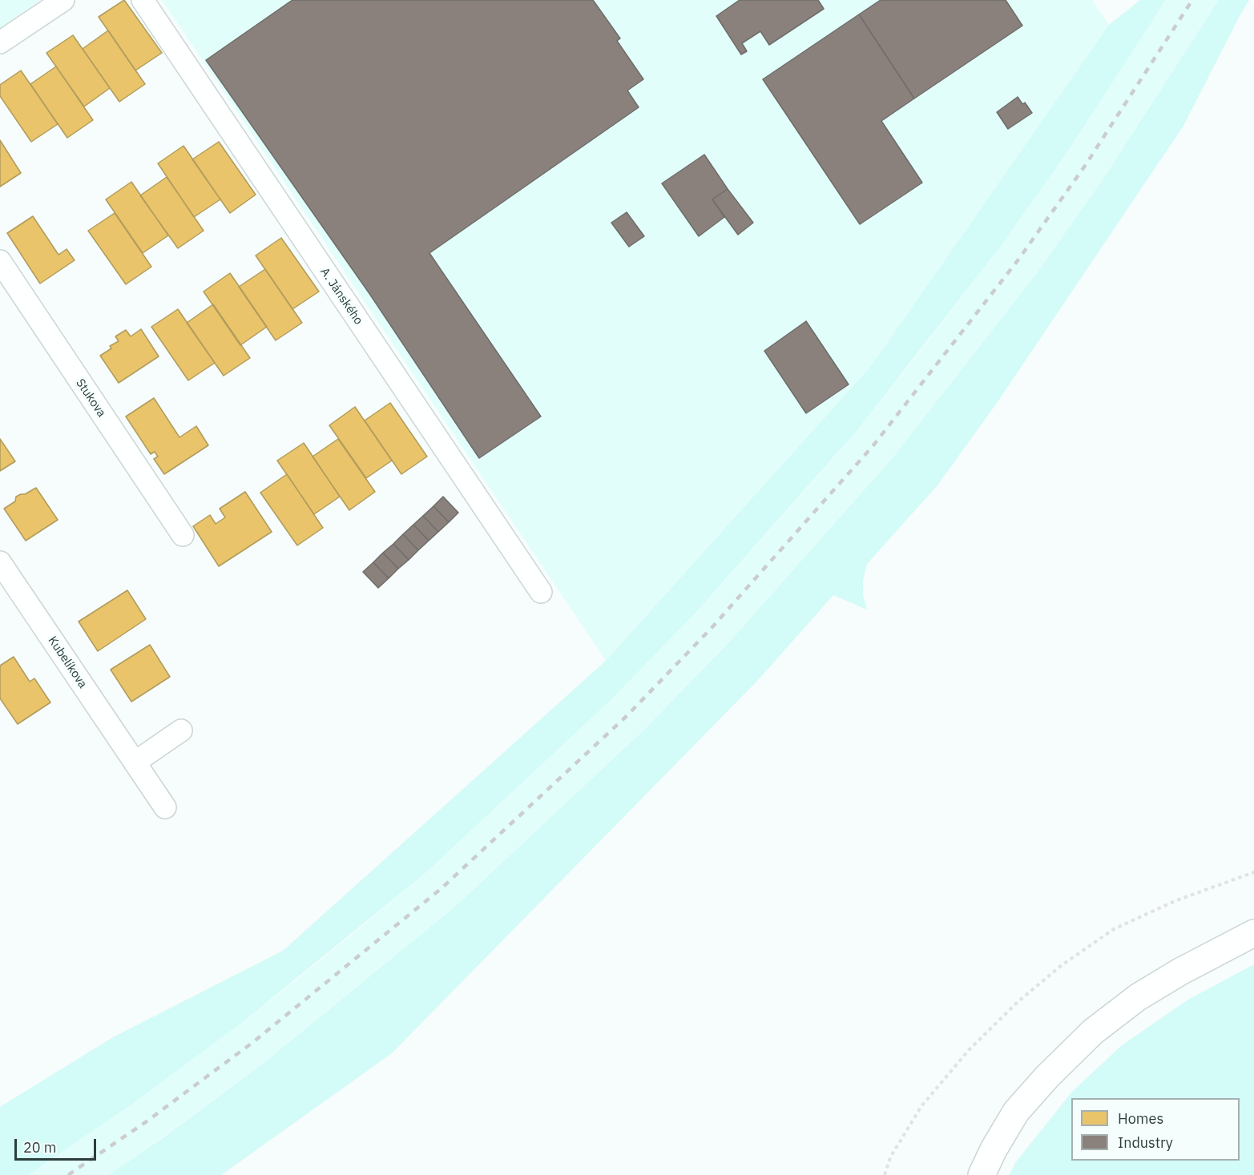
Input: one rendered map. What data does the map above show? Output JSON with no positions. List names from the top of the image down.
{
  "streets": {
    "street": ["A. Jánského", "Stukova", "Kubelíkova"]
  },
  "legend": ["Homes", "Industry"],
  "scale_bar": "20 m"
}
